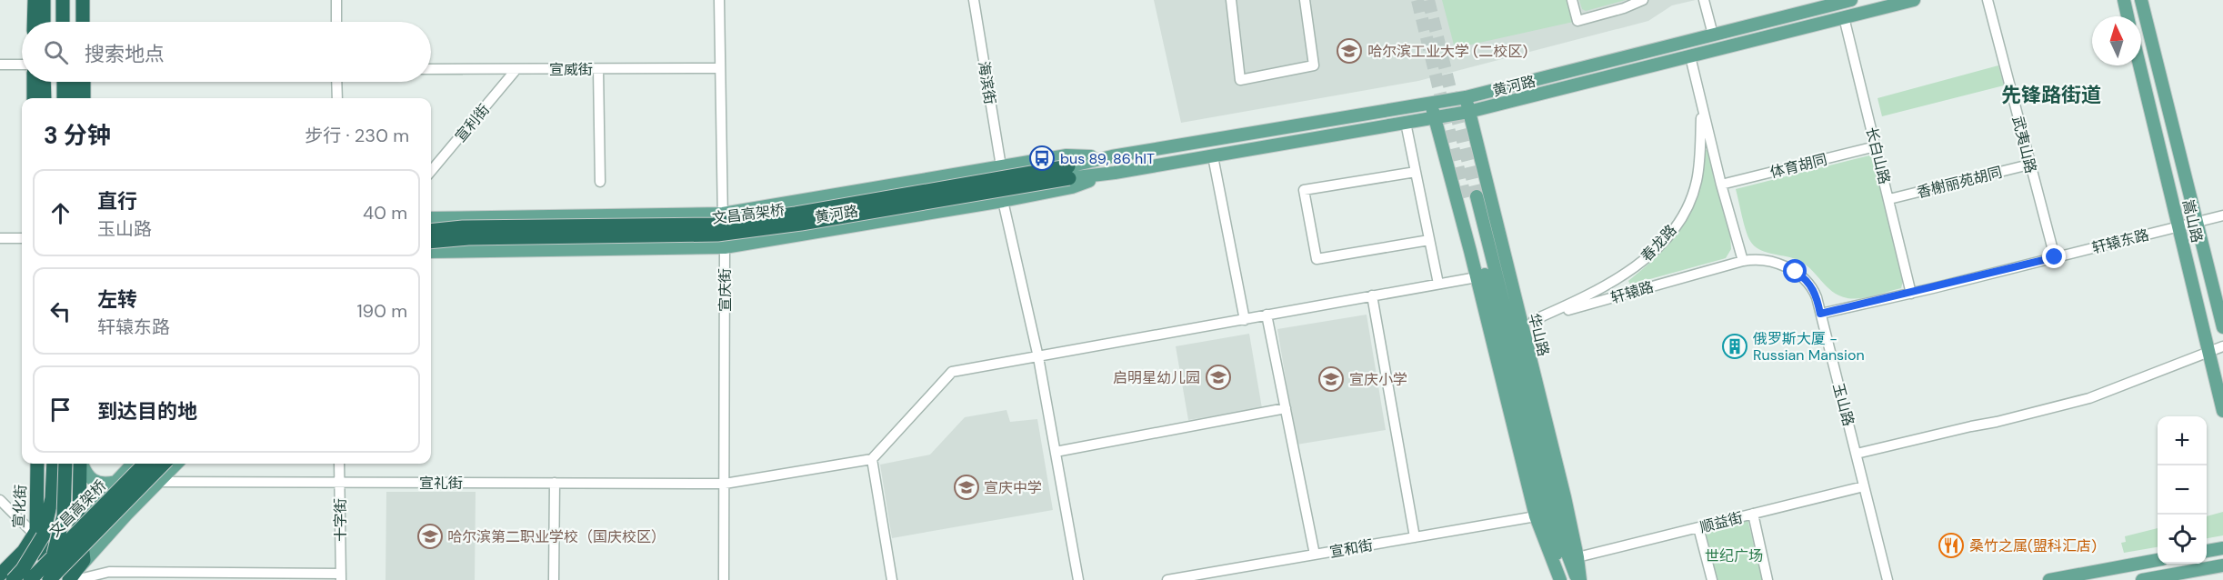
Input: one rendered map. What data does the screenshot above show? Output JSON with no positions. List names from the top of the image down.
{
  "streets": {
    "highway": ["文昌高架桥", "宣化街"],
    "main road": ["黄河路", "嵩山路", "华山路"],
    "street": [
      "宣威街",
      "海滨街",
      "宣利街",
      "武夷山路",
      "长白山路",
      "体育胡同",
      "香榭丽苑胡同",
      "轩辕东路",
      "春龙路",
      "宣庆街",
      "轩辕路",
      "玉山路",
      "宣礼街",
      "十字街",
      "顺益街",
      "宣和街"
    ]
  },
  "crossings": [
    ["宣威街", "宣利街"],
    ["宣威街", "宣庆街"],
    ["海滨街", "黄河路"],
    ["黄河路", "长白山路"],
    ["黄河路", "文昌高架桥"],
    ["黄河路", "宣庆街"],
    ["黄河路", "华山路"],
    ["武夷山路", "香榭丽苑胡同"],
    ["武夷山路", "轩辕东路"],
    ["长白山路", "体育胡同"],
    ["长白山路", "香榭丽苑胡同"],
    ["长白山路", "轩辕东路"],
    ["嵩山路", "轩辕东路"],
    ["轩辕东路", "玉山路"],
    ["春龙路", "轩辕路"],
    ["宣庆街", "宣礼街"],
    ["轩辕路", "华山路"],
    ["轩辕路", "玉山路"],
    ["华山路", "顺益街"],
    ["玉山路", "顺益街"],
    ["宣礼街", "十字街"]
  ],
  "districts": ["先锋路街道"],
  "parks": ["世纪广场"],
  "places": {
    "school or university": [
      "哈尔滨工业大学 (二校区)",
      "启明星幼儿园",
      "宣庆小学",
      "宣庆中学",
      "哈尔滨第二职业学校（国庆校区）"
    ],
    "bus stop": ["bus 89, 86 hIT"],
    "building": ["俄罗斯大厦 - Russian Mansion"],
    "restaurant": ["桑竹之属(盟科汇店)"]
  },
  "north": "top",
  "page": {
    "search": "搜索地点",
    "heading": ["3 分钟", "步行 · 230 m"],
    "list": [
      ["直行", "玉山路", "40 m"],
      ["左转", "轩辕东路", "190 m"],
      "到达目的地"
    ],
    "map_buttons": ["+", "−"]
  }
}
